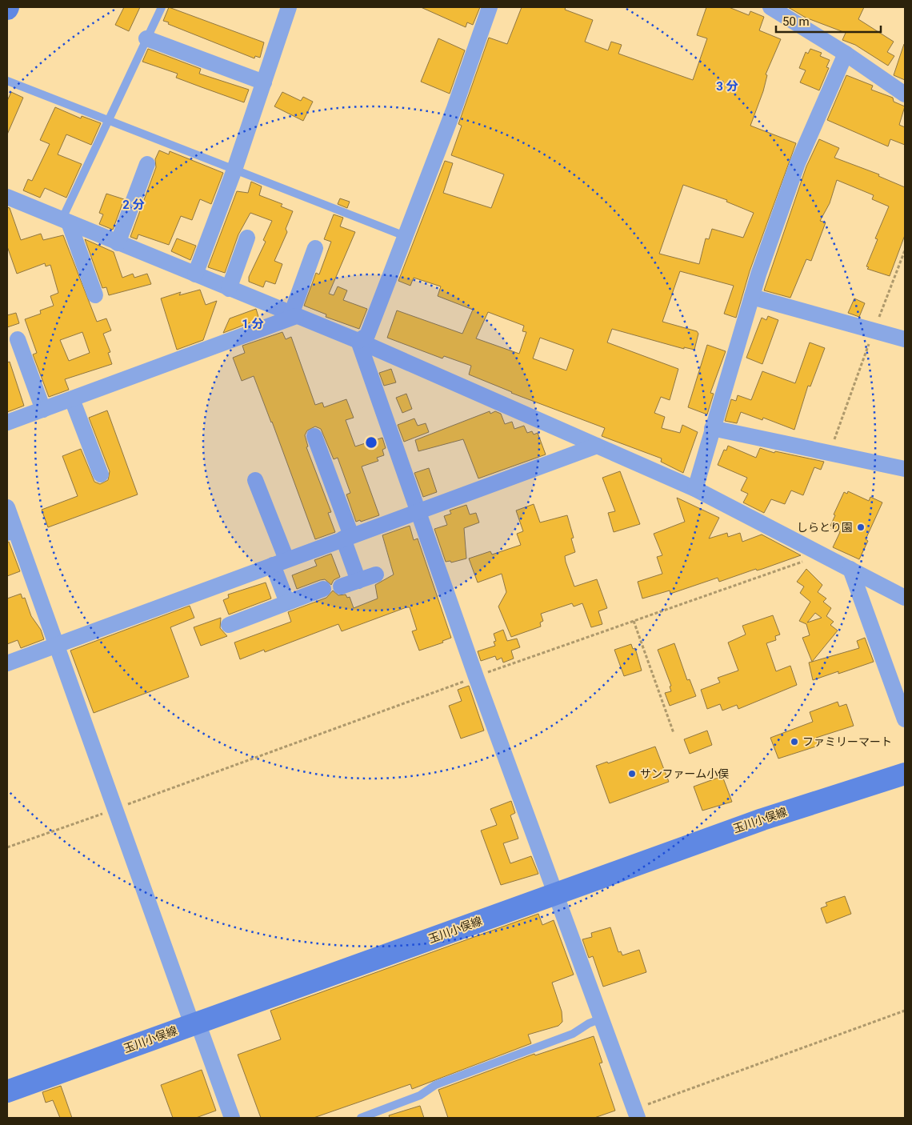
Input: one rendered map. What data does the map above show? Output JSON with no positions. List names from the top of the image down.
{
  "streets": {
    "main road": ["玉川小俣線"]
  },
  "places": ["しらとり園", "ファミリーマート", "サンファーム小俣"],
  "scale_bar": "50 m",
  "rings": ["3 分", "2 分", "1 分"]
}
